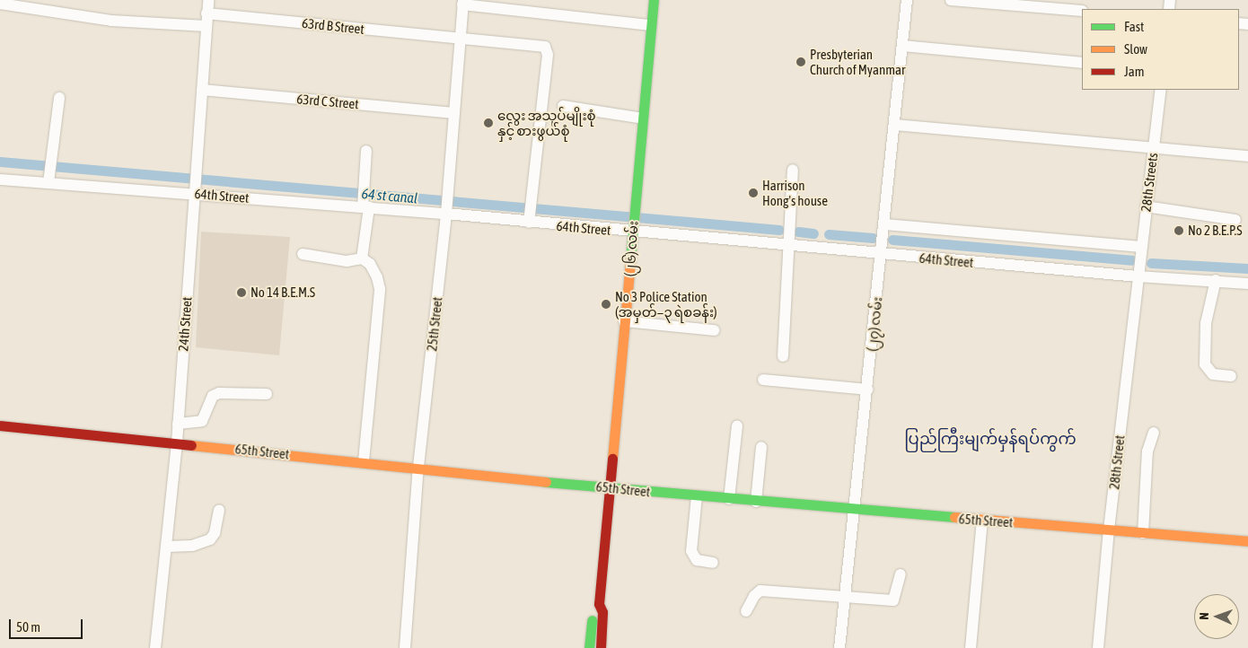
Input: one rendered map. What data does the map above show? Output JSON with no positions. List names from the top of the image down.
{
  "streets": {
    "street": [
      "63rd B Street",
      "63rd C Street",
      "28th Streets",
      "64th Street",
      "(၂၆) လမ်း",
      "24th Street",
      "25th Street",
      "(၂၇) လမ်း",
      "65th Street",
      "28th Street"
    ]
  },
  "crossings": [
    ["63rd B Street", "64th Street"],
    ["63rd B Street", "24th Street"],
    ["63rd B Street", "25th Street"],
    ["63rd C Street", "24th Street"],
    ["63rd C Street", "25th Street"],
    ["28th Streets", "64th Street"],
    ["28th Streets", "28th Street"],
    ["64th Street", "(၂၆) လမ်း"],
    ["64th Street", "24th Street"],
    ["64th Street", "25th Street"],
    ["64th Street", "(၂၇) လမ်း"],
    ["64th Street", "28th Street"],
    ["(၂၆) လမ်း", "65th Street"],
    ["24th Street", "65th Street"],
    ["25th Street", "65th Street"],
    ["(၂၇) လမ်း", "65th Street"],
    ["65th Street", "28th Street"]
  ],
  "districts": ["ပြည်ကြီးမျက်မှန်ရပ်ကွက်"],
  "water": ["64 st canal"],
  "places": [
    "Presbyterian Church of Myanmar",
    "လွေး အသုပ်မျိုးစုံ နှင့် စားဖွယ်စုံ",
    "Harrison Hong's house",
    "No 2 B.E.P.S",
    "No 14 B.E.M.S",
    "No 3 Police Station (အမှတ်−၃ ရဲစခန်း)"
  ],
  "legend": ["Fast", "Slow", "Jam"],
  "scale_bar": "50 m",
  "north": "left"
}
